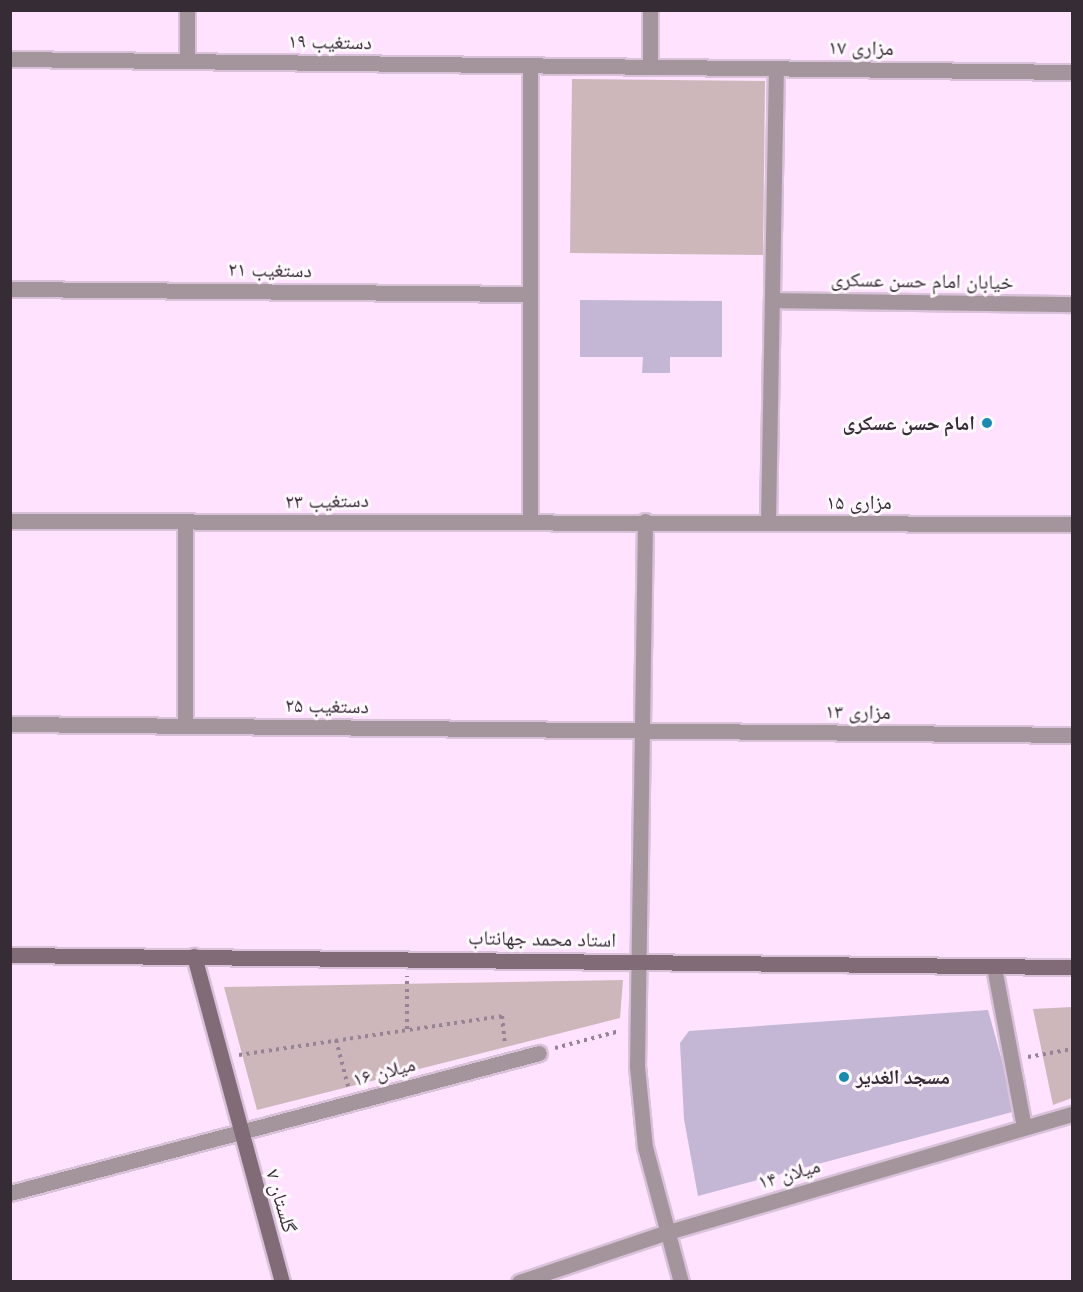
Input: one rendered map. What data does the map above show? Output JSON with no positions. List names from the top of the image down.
{
  "streets": {
    "street": [
      "دستغیب ۱۹",
      "مزاری ۱۷",
      "دستغیب ۲۱",
      "خیابان امام حسن عسکری",
      "دستغیب ۲۳",
      "مزاری ۱۵",
      "دستغیب ۲۵",
      "مزاری ۱۳",
      "استاد محمد جهانتاب",
      "میلان ۱۶",
      "میلان ۱۴",
      "گلستان ۷"
    ]
  },
  "crossings": [
    ["دستغیب ۱۹", "مزاری ۱۷"],
    ["دستغیب ۲۳", "مزاری ۱۵"],
    ["دستغیب ۲۵", "مزاری ۱۳"],
    ["استاد محمد جهانتاب", "گلستان ۷"],
    ["میلان ۱۶", "گلستان ۷"]
  ],
  "places": ["امام حسن عسکری", "مسجد الغدیر"]
}
